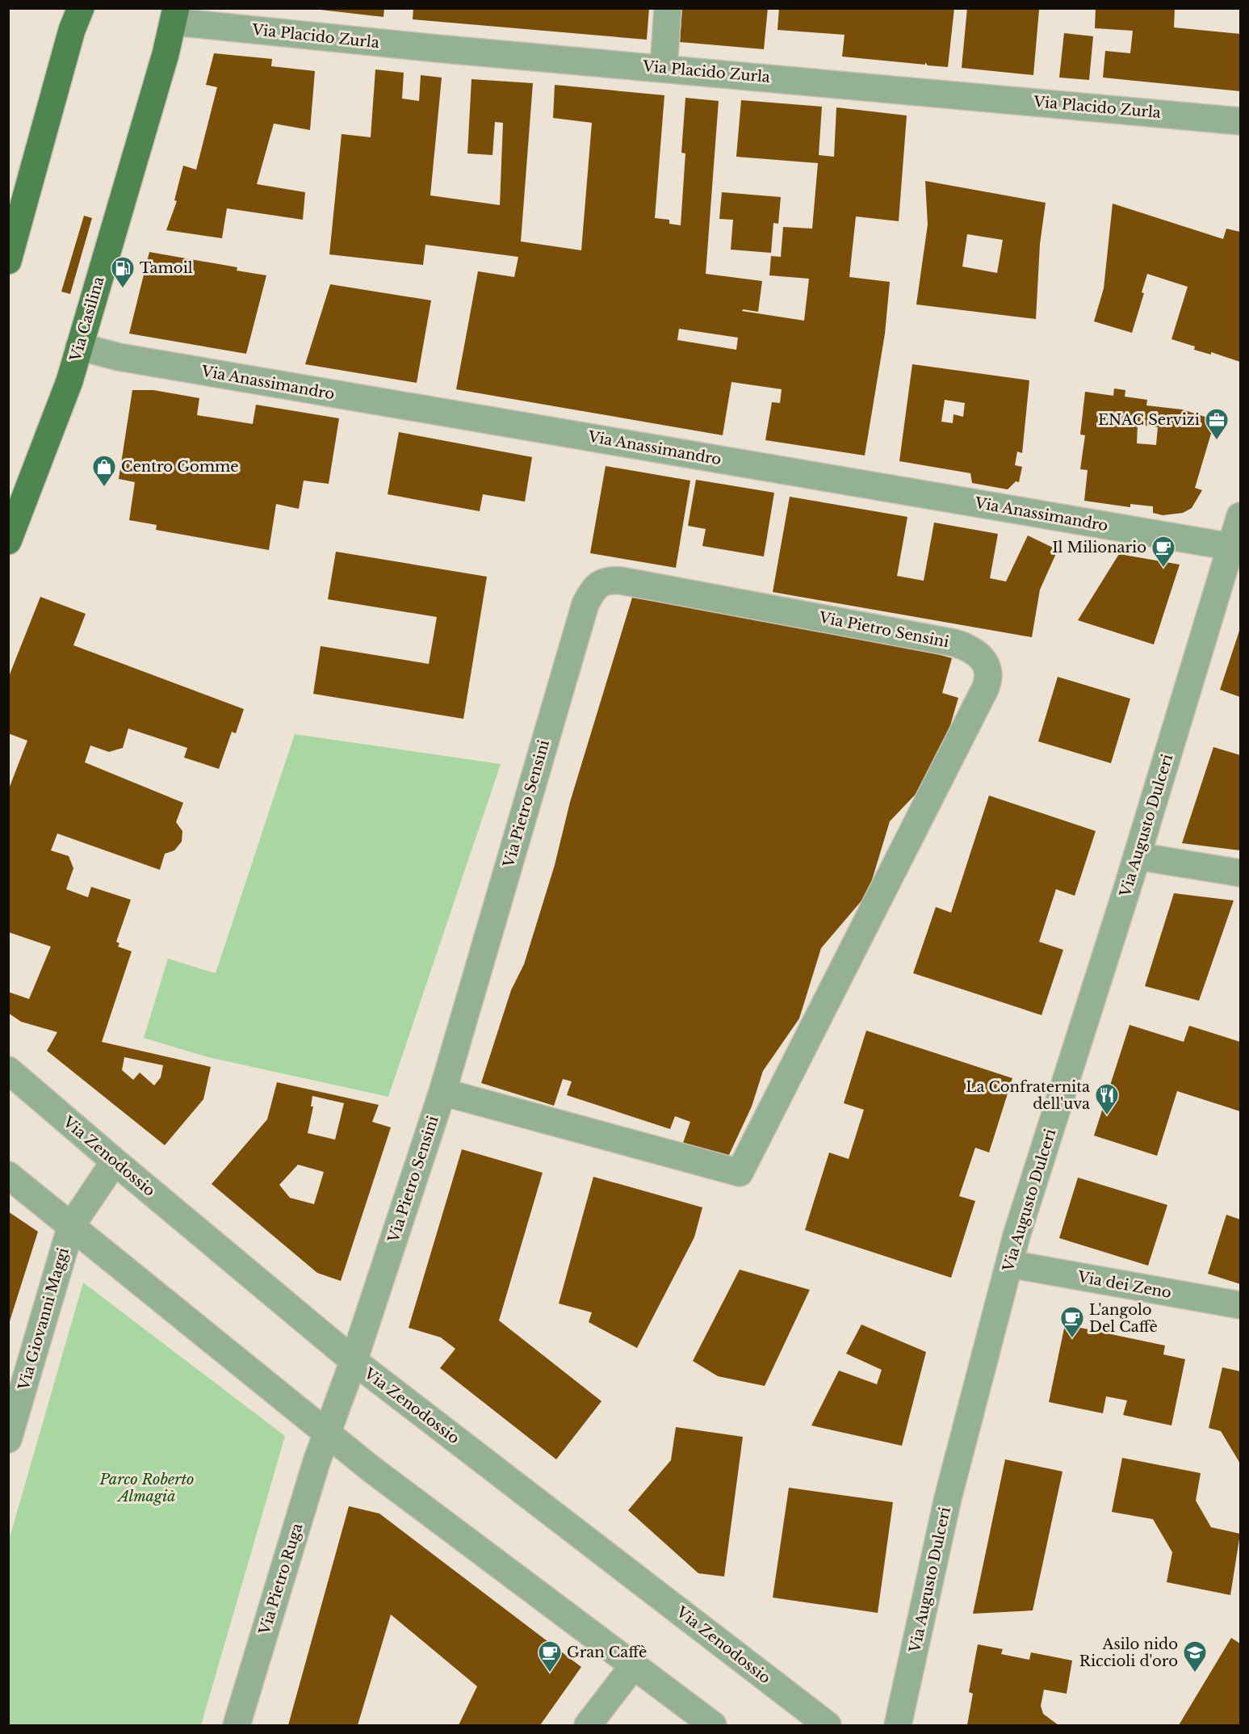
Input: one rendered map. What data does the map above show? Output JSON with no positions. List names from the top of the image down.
{
  "streets": {
    "main road": ["Via Casilina"],
    "street": [
      "Via Placido Zurla",
      "Via Anassimandro",
      "Via Pietro Sensini",
      "Via Augusto Dulceri",
      "Via Zenodossio",
      "Via dei Zeno",
      "Via Giovanni Maggi",
      "Via Pietro Ruga"
    ]
  },
  "crossings": [
    ["Via Placido Zurla", "Via Casilina"],
    ["Via Casilina", "Via Anassimandro"],
    ["Via Anassimandro", "Via Augusto Dulceri"],
    ["Via Pietro Sensini", "Via Zenodossio"],
    ["Via Pietro Sensini", "Via Pietro Ruga"],
    ["Via Augusto Dulceri", "Via dei Zeno"],
    ["Via Zenodossio", "Via Giovanni Maggi"]
  ],
  "parks": ["Parco Roberto Almagià"],
  "places": {
    "fuel station": ["Tamoil"],
    "office": ["ENAC Servizi"],
    "shop": ["Centro Gomme"],
    "cafe": ["Il Milionario", "L'angolo Del Caffè", "Gran Caffè"],
    "restaurant": ["La Confraternita dell'uva"],
    "school or university": ["Asilo nido Riccioli d'oro"]
  }
}
